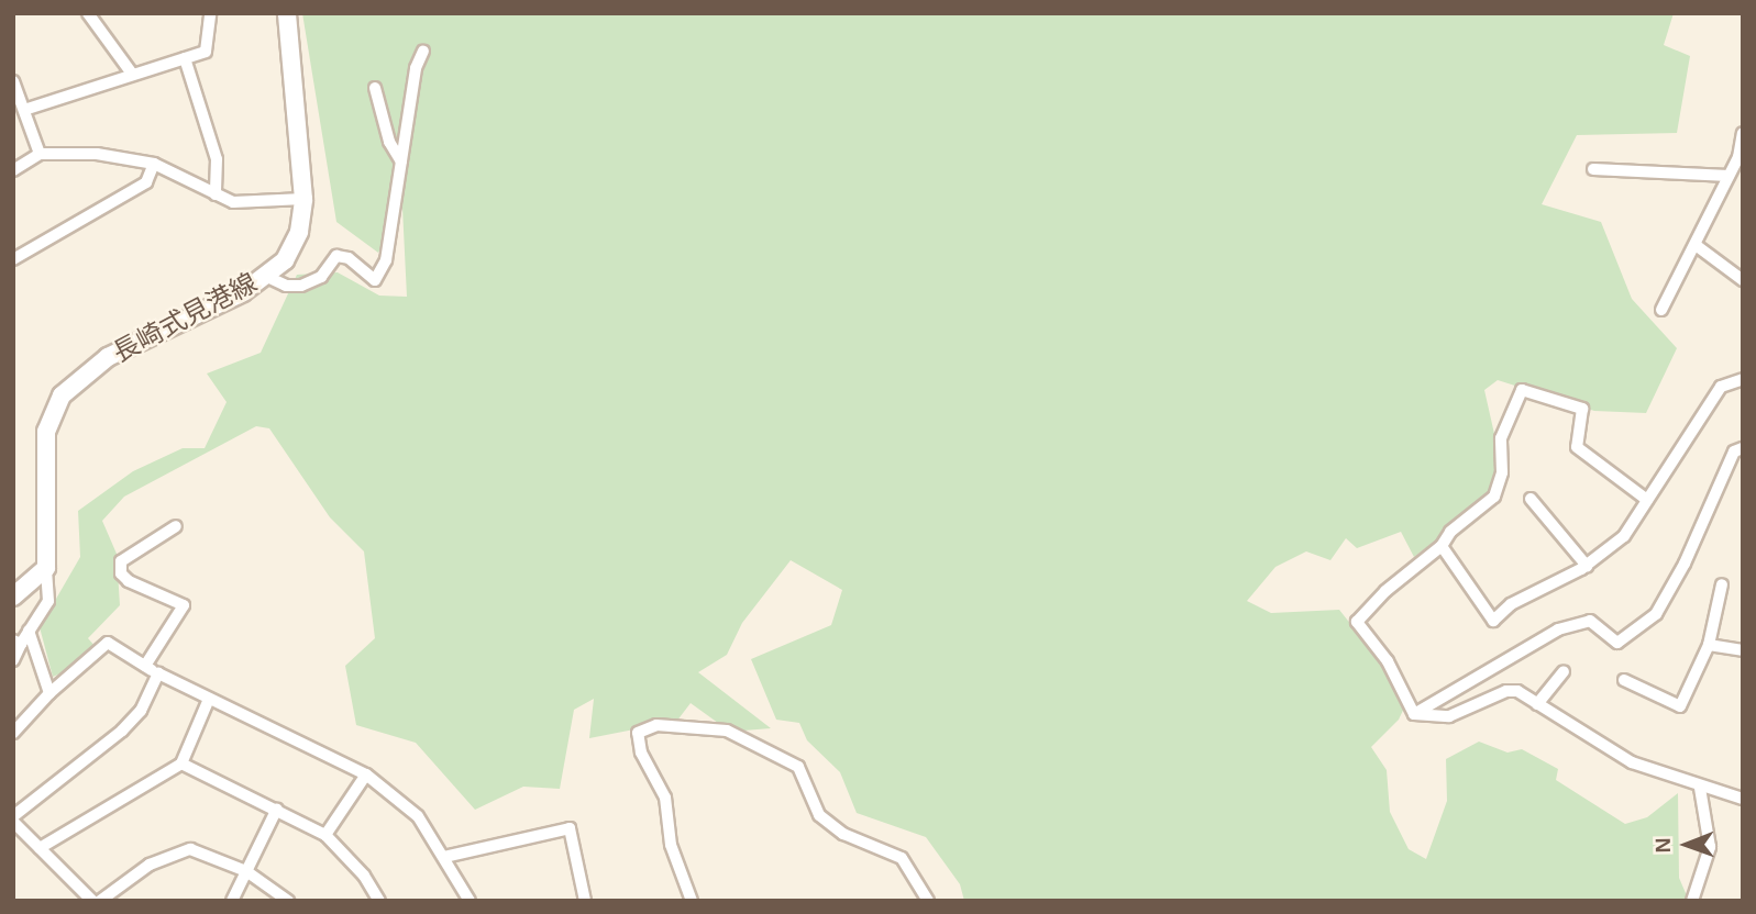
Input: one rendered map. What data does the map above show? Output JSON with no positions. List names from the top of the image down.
{
  "streets": {
    "main road": ["長崎式見港線"]
  },
  "north": "left"
}
